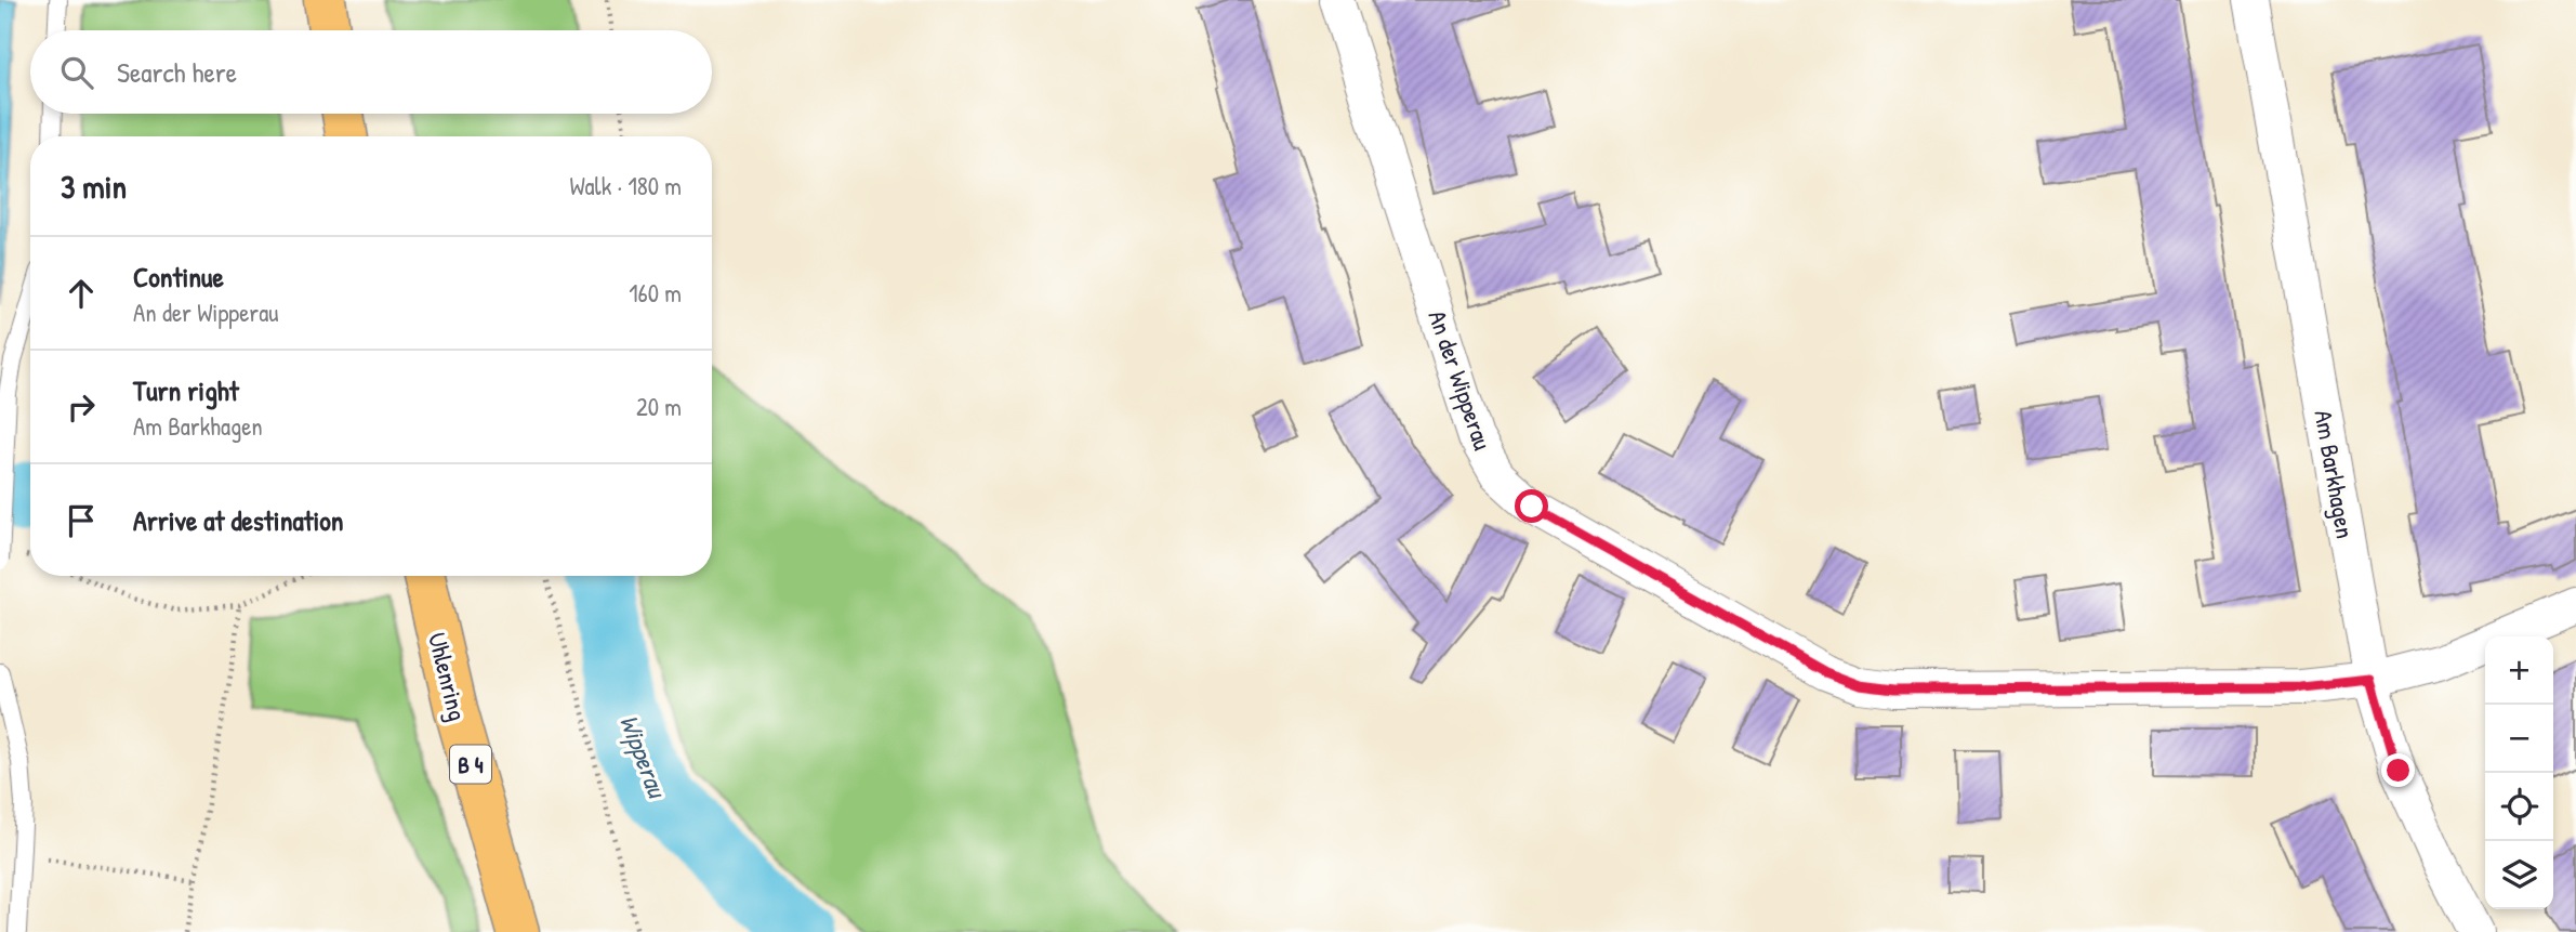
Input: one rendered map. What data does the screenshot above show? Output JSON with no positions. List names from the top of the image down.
{
  "streets": {
    "highway": ["Uhlenring", "B 4"],
    "street": ["An der Wipperau", "Am Barkhagen"]
  },
  "crossings": [
    ["An der Wipperau", "Am Barkhagen"]
  ],
  "water": ["Wipperau"],
  "page": {
    "search": "Search here",
    "heading": ["3 min", "Walk · 180 m"],
    "list": [
      ["Continue", "An der Wipperau", "160 m"],
      ["Turn right", "Am Barkhagen", "20 m"],
      "Arrive at destination"
    ],
    "map_buttons": ["+", "−"]
  }
}
